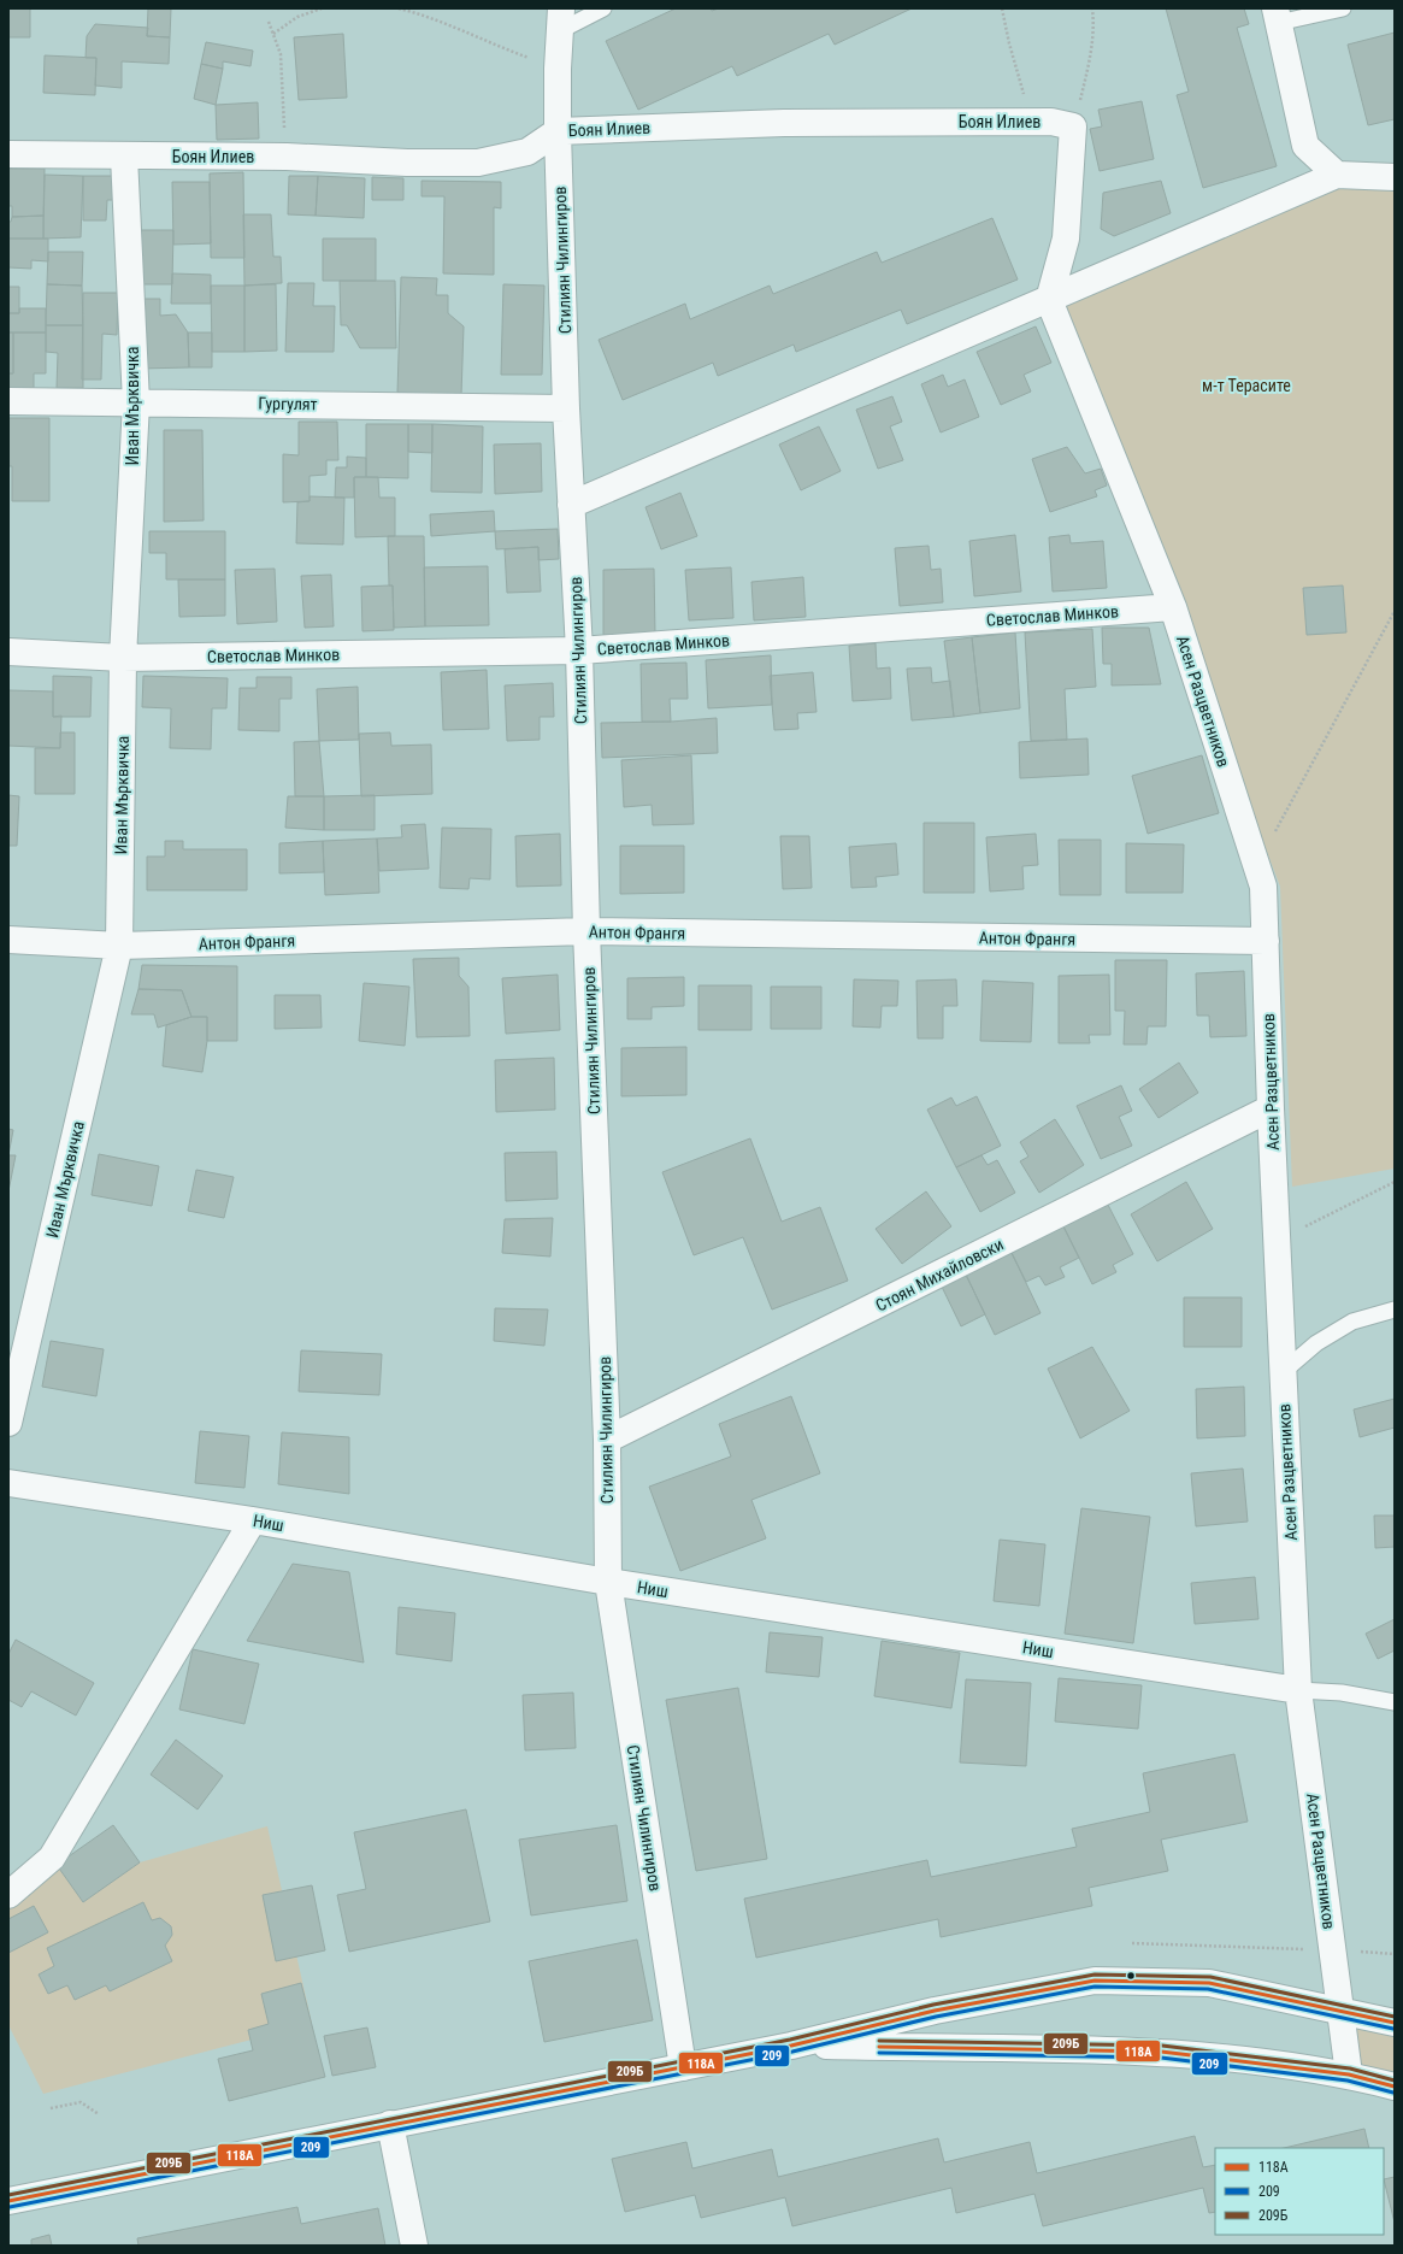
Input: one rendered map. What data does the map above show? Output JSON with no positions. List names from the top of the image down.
{
  "streets": {
    "street": [
      "Боян Илиев",
      "Стилиян Чилингиров",
      "Гургулят",
      "Иван Мърквичка",
      "Светослав Минков",
      "Асен Разцветников",
      "Антон Франгя",
      "Стоян Михайловски",
      "Ниш"
    ]
  },
  "crossings": [
    ["Боян Илиев", "Стилиян Чилингиров"],
    ["Боян Илиев", "Иван Мърквичка"],
    ["Стилиян Чилингиров", "Гургулят"],
    ["Стилиян Чилингиров", "Светослав Минков"],
    ["Стилиян Чилингиров", "Антон Франгя"],
    ["Стилиян Чилингиров", "Стоян Михайловски"],
    ["Стилиян Чилингиров", "Ниш"],
    ["Гургулят", "Иван Мърквичка"],
    ["Иван Мърквичка", "Светослав Минков"],
    ["Иван Мърквичка", "Антон Франгя"],
    ["Светослав Минков", "Асен Разцветников"],
    ["Асен Разцветников", "Антон Франгя"],
    ["Асен Разцветников", "Стоян Михайловски"],
    ["Асен Разцветников", "Ниш"]
  ],
  "parks": ["м-т Терасите"],
  "lines": ["transit line 209Б", "transit line 118А", "transit line 209"],
  "legend": ["118А", "209", "209Б"]
}
